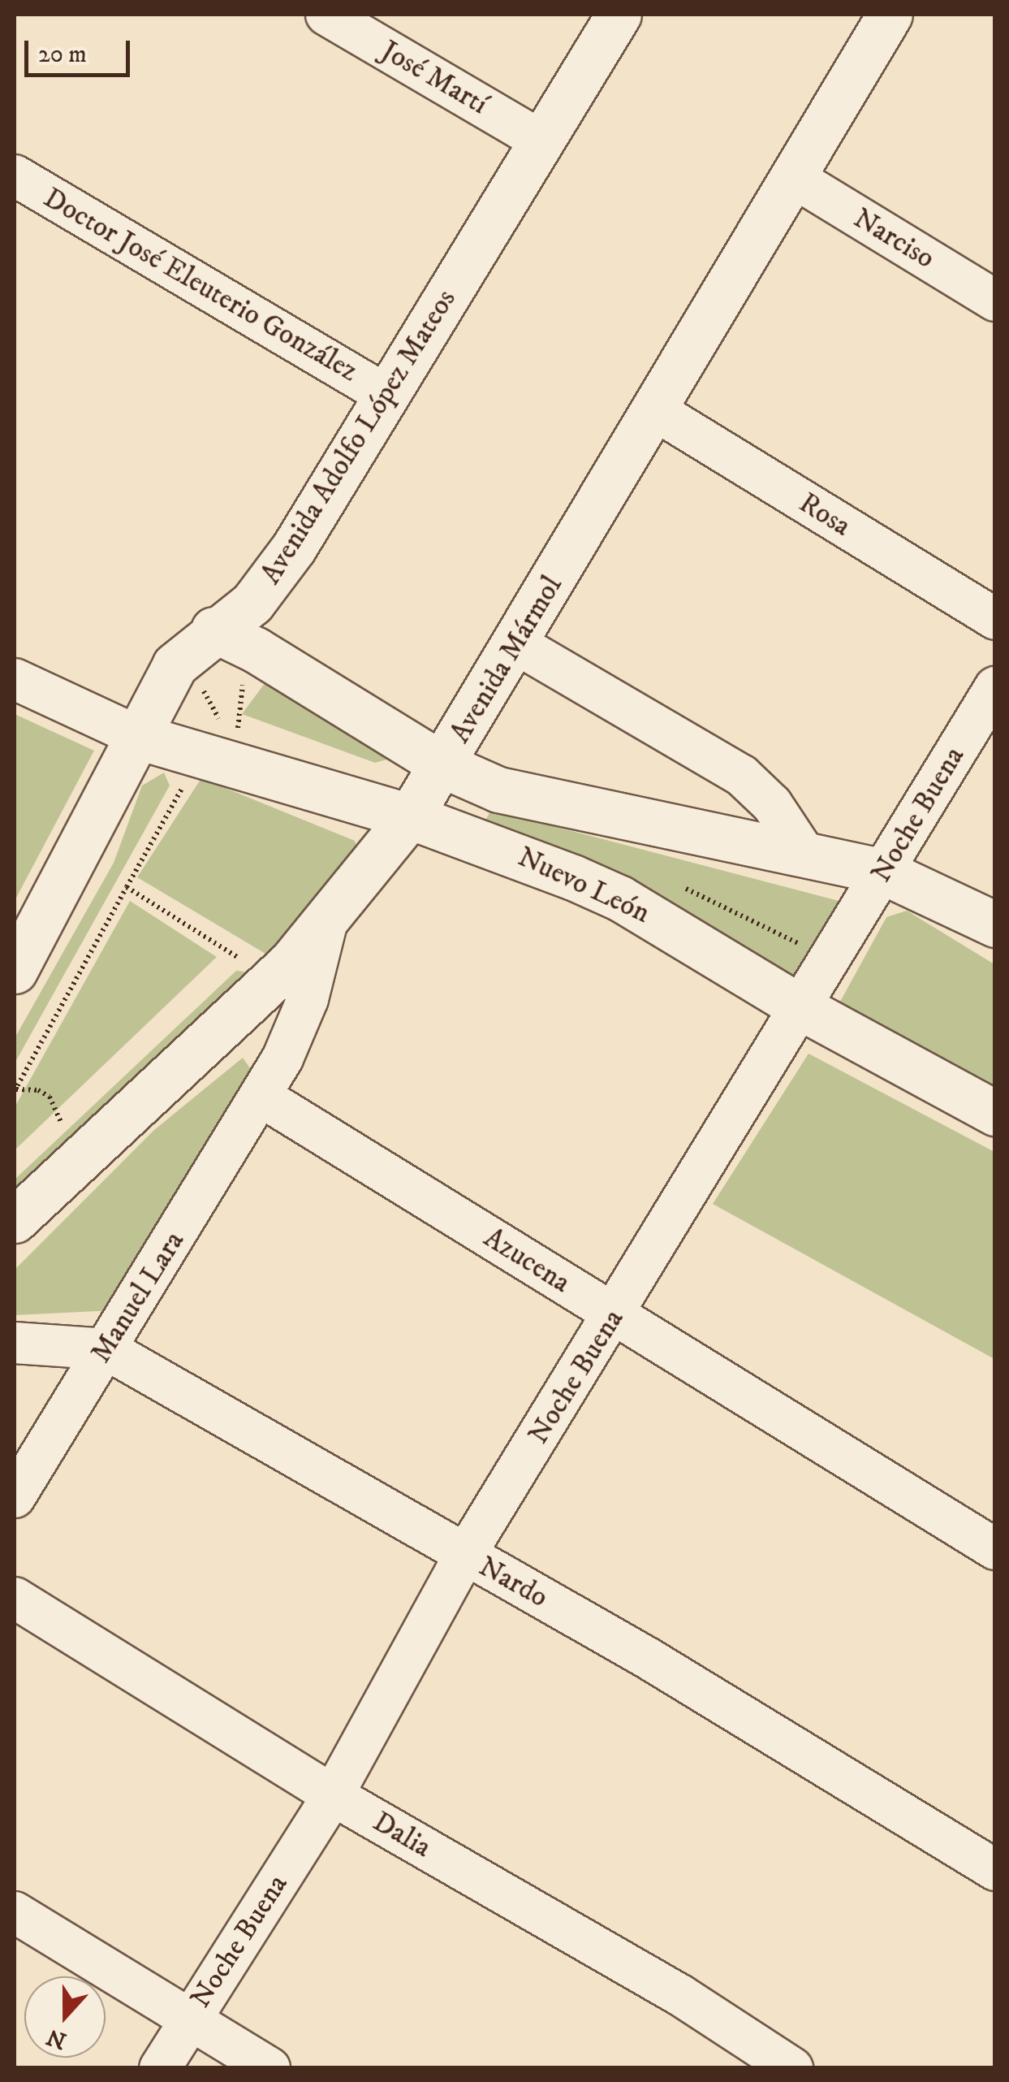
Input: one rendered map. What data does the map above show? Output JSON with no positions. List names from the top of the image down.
{
  "streets": {
    "street": [
      "José Martí",
      "Narciso",
      "Doctor José Eleuterio González",
      "Avenida Adolfo López Mateos",
      "Rosa",
      "Avenida Mármol",
      "Noche Buena",
      "Nuevo León",
      "Azucena",
      "Manuel Lara",
      "Nardo",
      "Dalia"
    ]
  },
  "crossings": [
    ["José Martí", "Avenida Adolfo López Mateos"],
    ["Narciso", "Avenida Mármol"],
    ["Doctor José Eleuterio González", "Avenida Adolfo López Mateos"],
    ["Avenida Adolfo López Mateos", "Nuevo León"],
    ["Rosa", "Avenida Mármol"],
    ["Avenida Mármol", "Nuevo León"],
    ["Noche Buena", "Nuevo León"],
    ["Noche Buena", "Azucena"],
    ["Noche Buena", "Nardo"],
    ["Noche Buena", "Dalia"],
    ["Azucena", "Manuel Lara"],
    ["Manuel Lara", "Nardo"]
  ],
  "scale_bar": "20 m",
  "north": "bottom"
}
